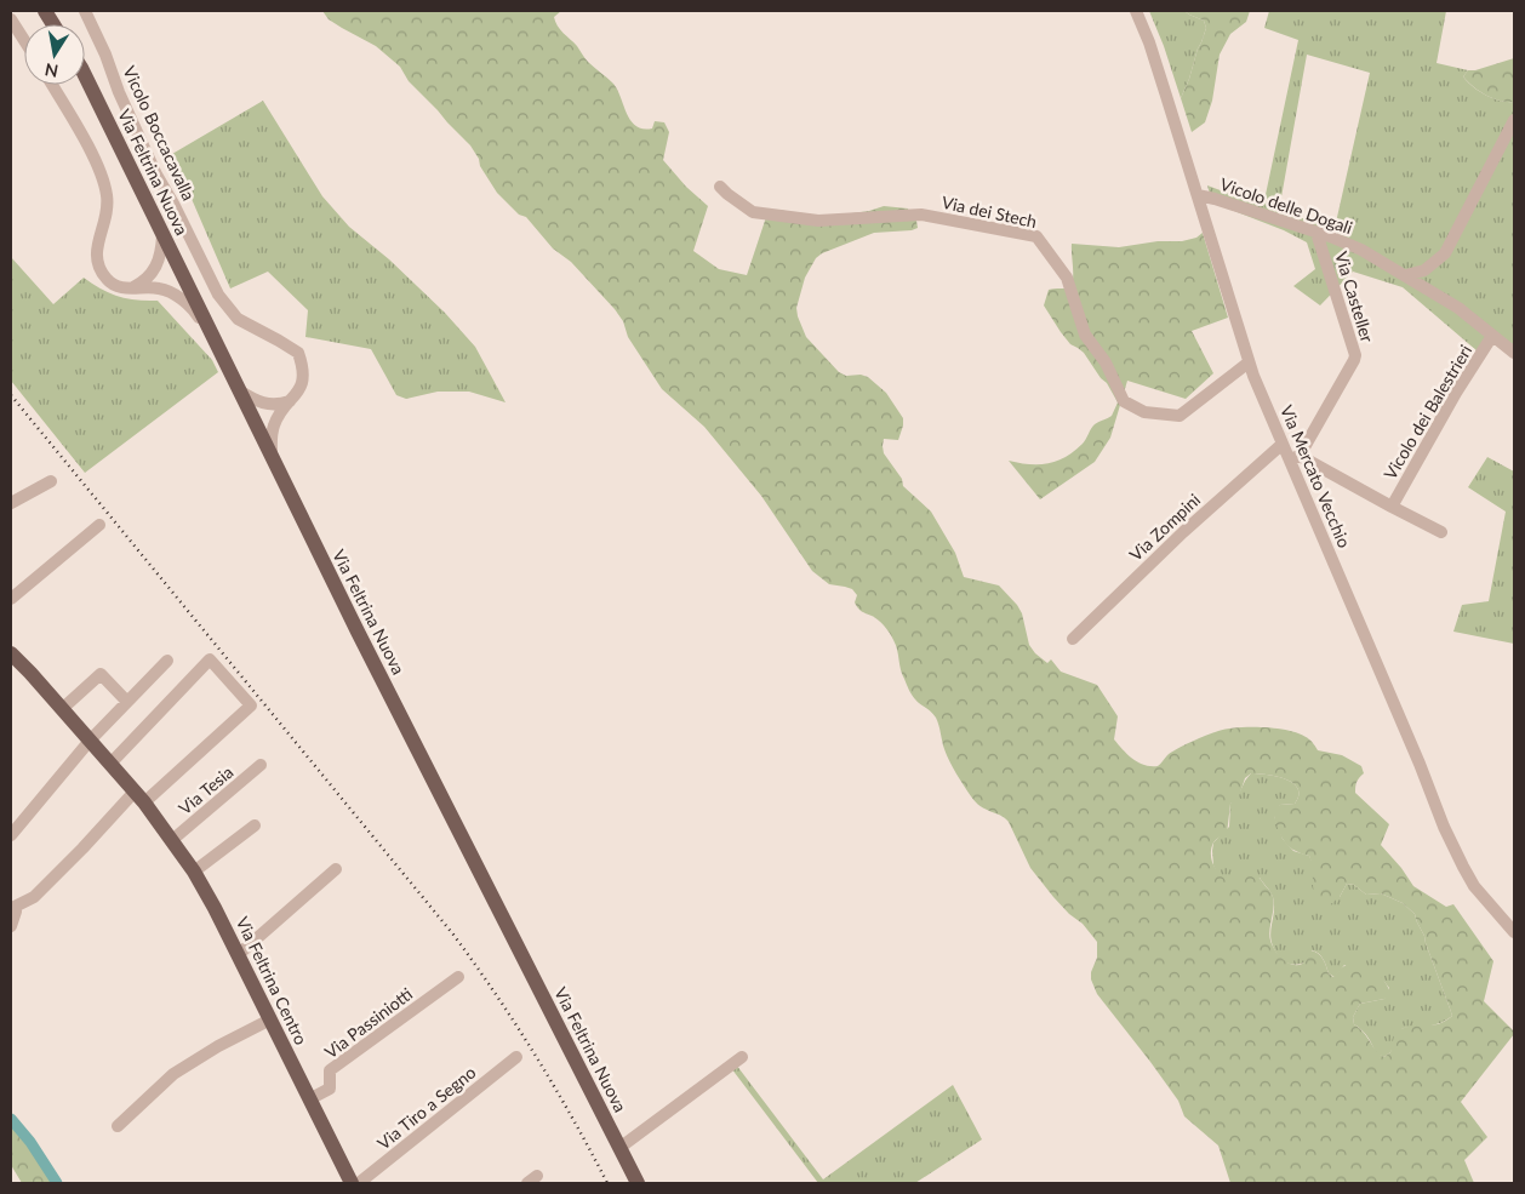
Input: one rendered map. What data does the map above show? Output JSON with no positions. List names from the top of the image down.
{
  "streets": {
    "main road": ["Via Feltrina Nuova", "Via Feltrina Centro"],
    "street": [
      "Vicolo Boccacavalla",
      "Vicolo delle Dogali",
      "Via dei Stech",
      "Via Casteller",
      "Vicolo dei Balestrieri",
      "Via Mercato Vecchio",
      "Via Zompini",
      "Via Tesia",
      "Via Passiniotti",
      "Via Tiro a Segno"
    ]
  },
  "crossings": [
    ["Vicolo Boccacavalla", "Via Feltrina Nuova"],
    ["Vicolo delle Dogali", "Via Casteller"],
    ["Vicolo delle Dogali", "Vicolo dei Balestrieri"],
    ["Vicolo delle Dogali", "Via Mercato Vecchio"],
    ["Via dei Stech", "Via Mercato Vecchio"],
    ["Via Casteller", "Vicolo dei Balestrieri"],
    ["Via Casteller", "Via Mercato Vecchio"],
    ["Vicolo dei Balestrieri", "Via Mercato Vecchio"],
    ["Via Mercato Vecchio", "Via Zompini"],
    ["Via Tesia", "Via Feltrina Centro"],
    ["Via Feltrina Centro", "Via Passiniotti"]
  ],
  "north": "bottom"
}
